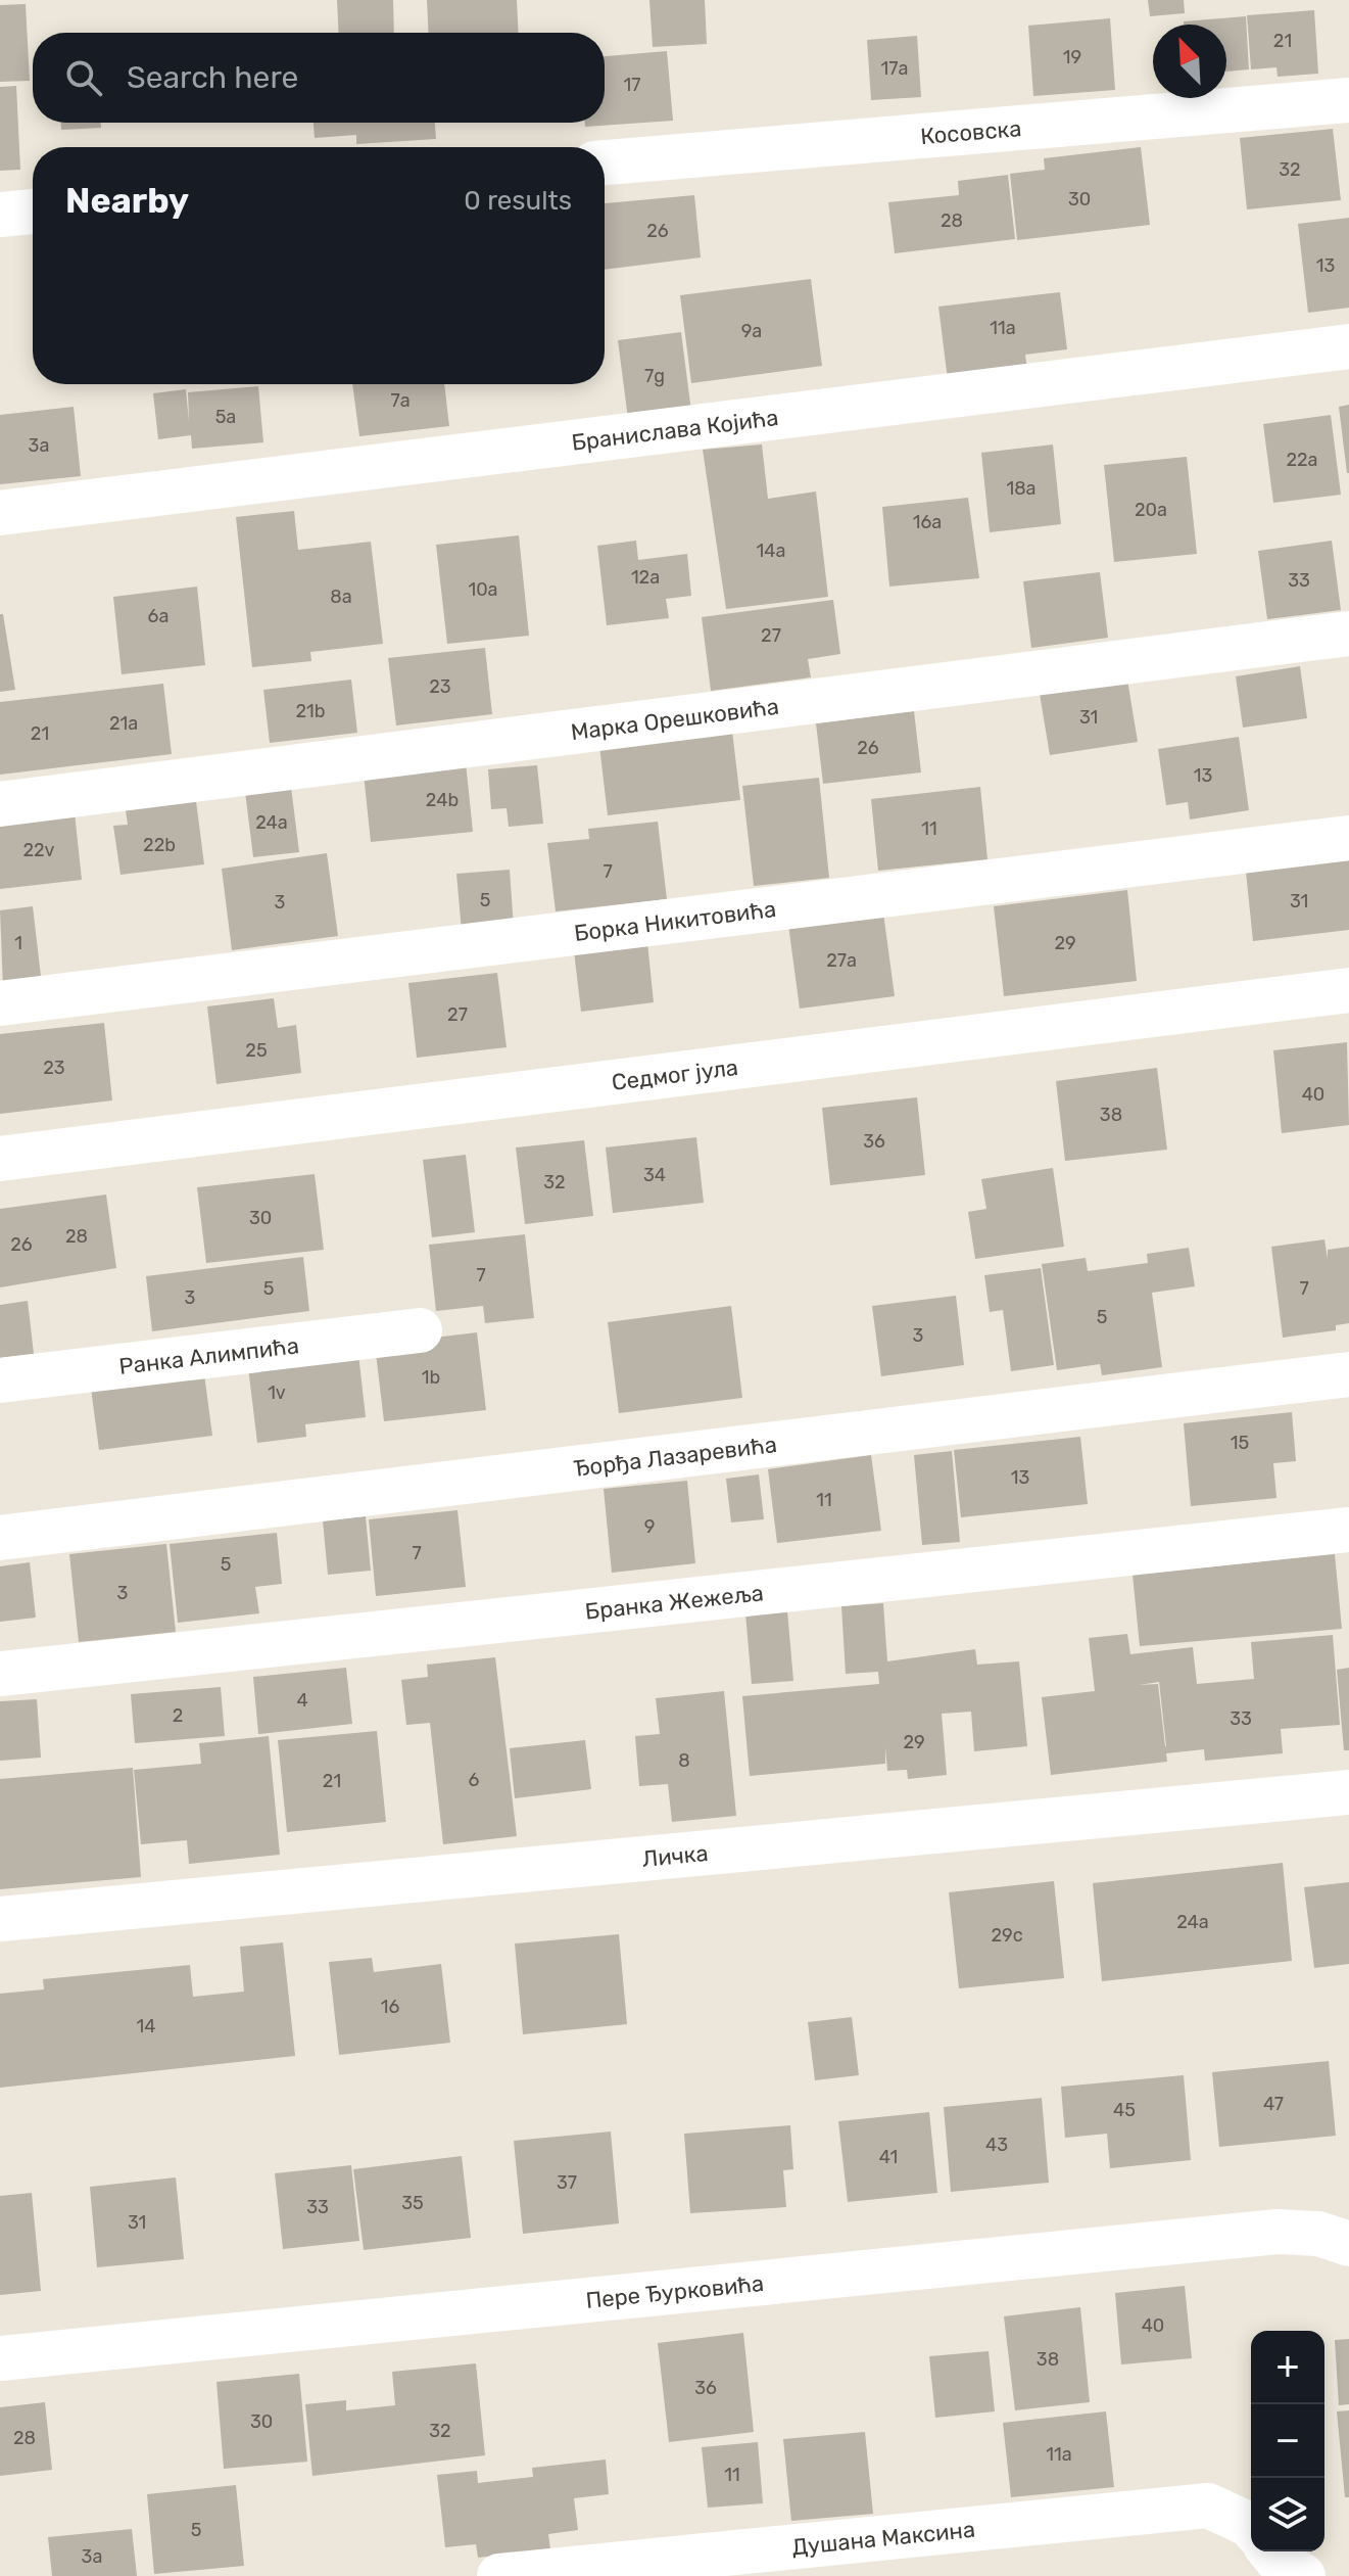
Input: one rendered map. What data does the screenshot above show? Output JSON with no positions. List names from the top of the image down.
{
  "streets": {
    "street": [
      "Косовска",
      "Бранислава Којића",
      "Марка Орешковића",
      "Борка Никитовића",
      "Седмог јула",
      "Ранка Алимпића",
      "Ђорђа Лазаревића",
      "Бранка Жежеља",
      "Личка",
      "Пере Ђурковића",
      "Душана Максина"
    ]
  },
  "house_numbers": [
    "21",
    "19",
    "17a",
    "17",
    "32",
    "30",
    "28",
    "26",
    "13",
    "11a",
    "9a",
    "7g",
    "7a",
    "5a",
    "3a",
    "22a",
    "18a",
    "20a",
    "16a",
    "14a",
    "12a",
    "33",
    "10a",
    "8a",
    "6a",
    "27",
    "23",
    "21b",
    "31",
    "21a",
    "21",
    "26",
    "13",
    "24b",
    "24a",
    "11",
    "22b",
    "22v",
    "7",
    "5",
    "31",
    "3",
    "1",
    "29",
    "27a",
    "27",
    "25",
    "23",
    "40",
    "38",
    "36",
    "34",
    "32",
    "30",
    "28",
    "26",
    "7",
    "5",
    "7",
    "3",
    "5",
    "3",
    "1b",
    "1v",
    "15",
    "13",
    "11",
    "9",
    "7",
    "5",
    "3",
    "4",
    "2",
    "33",
    "29",
    "8",
    "6",
    "21",
    "24a",
    "29c",
    "16",
    "14",
    "47",
    "45",
    "43",
    "41",
    "37",
    "35",
    "33",
    "31",
    "40",
    "38",
    "36",
    "30",
    "32",
    "28",
    "11a",
    "11",
    "5",
    "3a"
  ],
  "north": "top left",
  "page": {
    "search": "Search here",
    "heading": ["Nearby", "0 results"],
    "map_buttons": ["+", "−"]
  }
}
